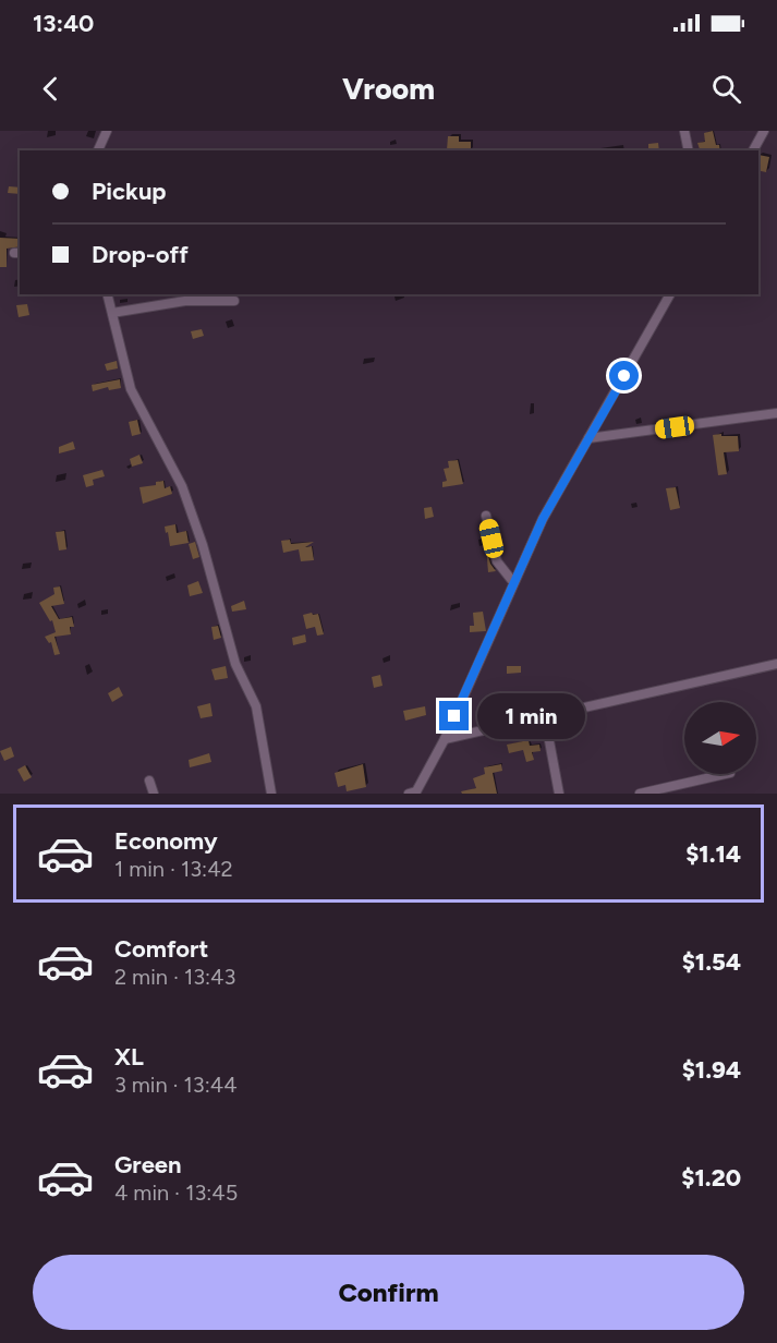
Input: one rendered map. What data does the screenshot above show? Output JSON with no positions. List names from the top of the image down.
{
  "north": "right",
  "page": {
    "status": "13:40",
    "header": "Vroom",
    "banner": ["Pickup", "Drop-off"],
    "bubble": "1 min",
    "list": [
      {
        "name": "Economy",
        "note": "1 min · 13:42",
        "value": "$1.14"
      },
      {
        "name": "Comfort",
        "note": "2 min · 13:43",
        "value": "$1.54"
      },
      {
        "name": "XL",
        "note": "3 min · 13:44",
        "value": "$1.94"
      },
      {
        "name": "Green",
        "note": "4 min · 13:45",
        "value": "$1.20"
      }
    ],
    "buttons": "Confirm"
  }
}
